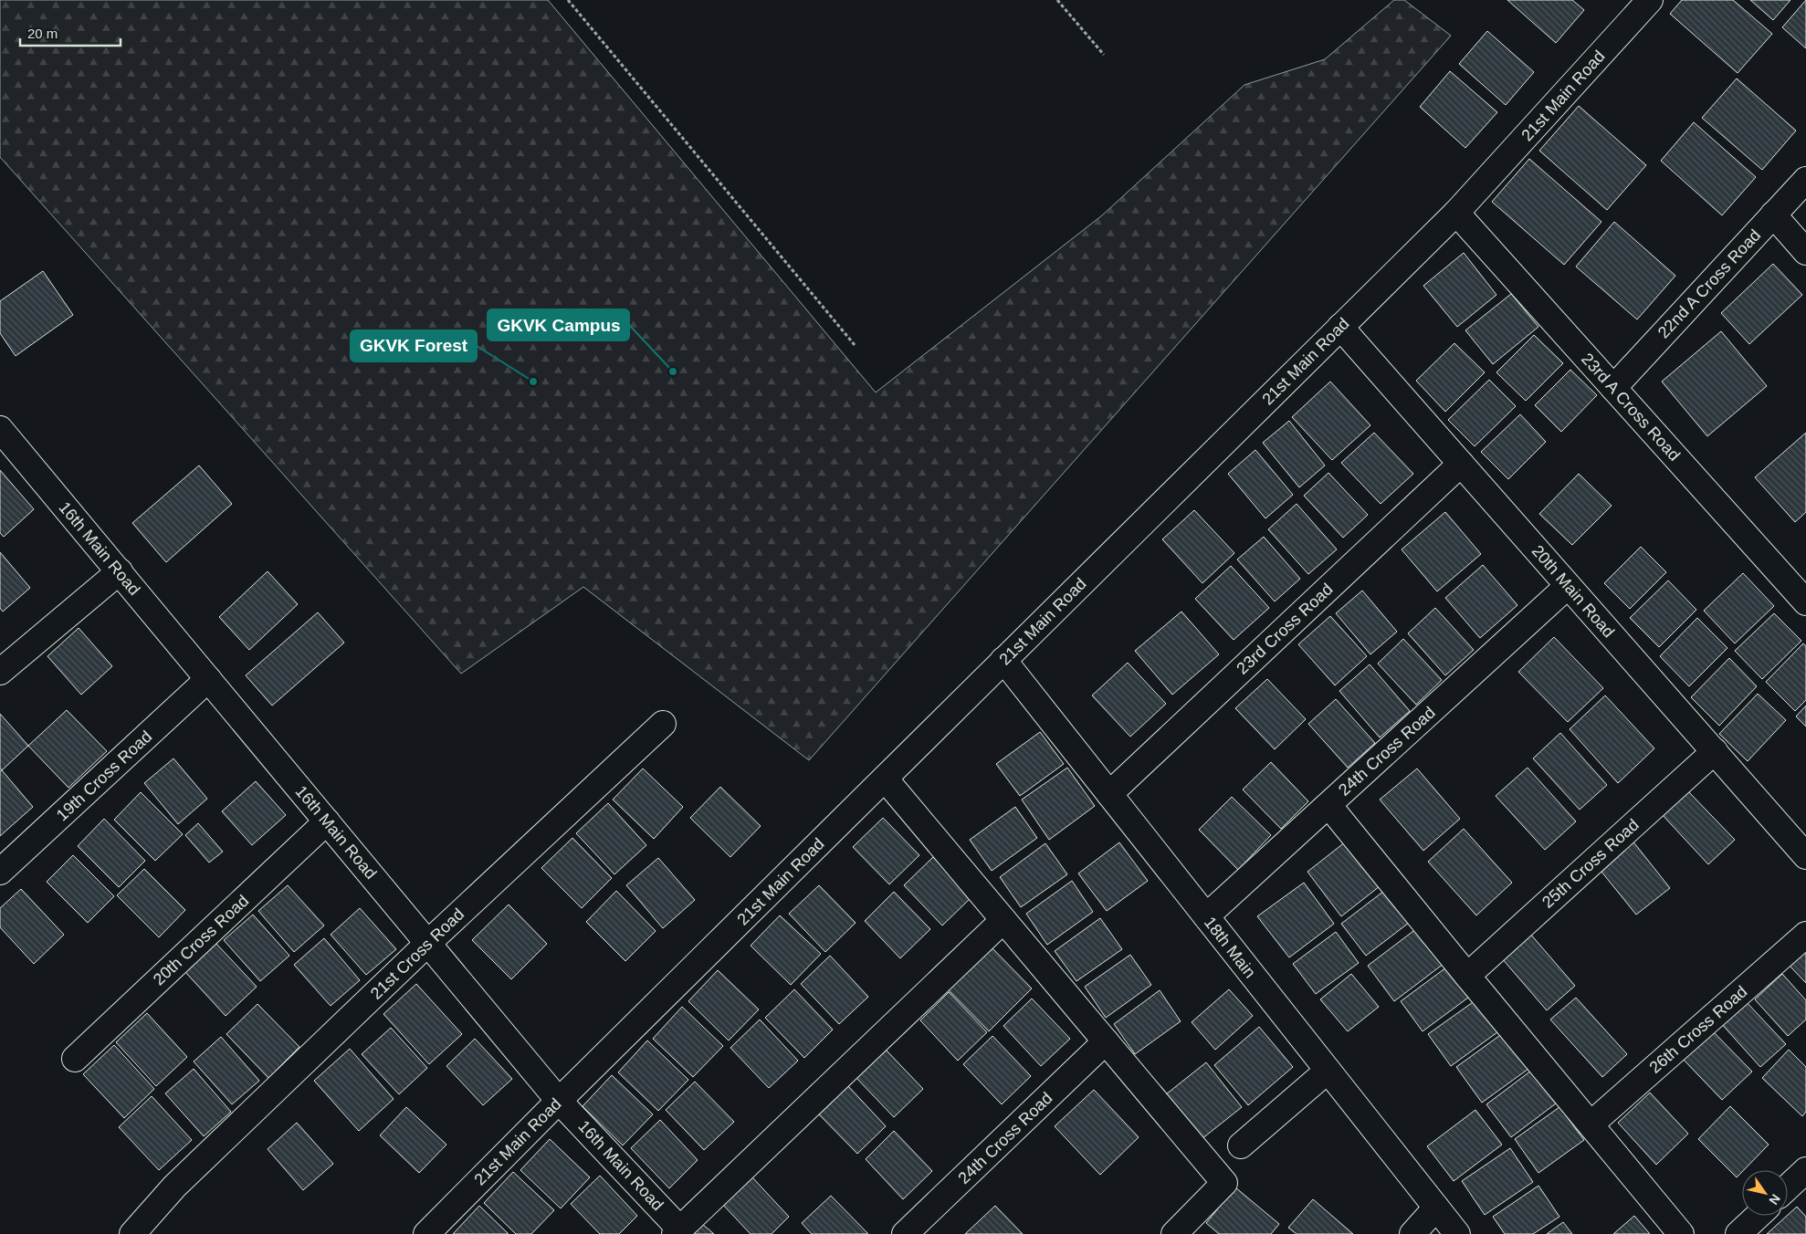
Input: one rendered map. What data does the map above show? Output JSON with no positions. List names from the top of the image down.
{
  "streets": {
    "street": [
      "21st Main Road",
      "22nd A Cross Road",
      "23rd A Cross Road",
      "16th Main Road",
      "20th Main Road",
      "23rd Cross Road",
      "24th Cross Road",
      "19th Cross Road",
      "25th Cross Road",
      "20th Cross Road",
      "18th Main",
      "21st Cross Road",
      "26th Cross Road"
    ]
  },
  "crossings": [
    ["21st Main Road", "23rd A Cross Road"],
    ["21st Main Road", "16th Main Road"],
    ["21st Main Road", "20th Main Road"],
    ["21st Main Road", "18th Main"],
    ["22nd A Cross Road", "23rd A Cross Road"],
    ["16th Main Road", "19th Cross Road"],
    ["16th Main Road", "20th Cross Road"],
    ["16th Main Road", "21st Cross Road"],
    ["20th Main Road", "23rd Cross Road"],
    ["20th Main Road", "24th Cross Road"],
    ["20th Main Road", "25th Cross Road"],
    ["23rd Cross Road", "18th Main"],
    ["24th Cross Road", "18th Main"]
  ],
  "places": ["GKVK Campus", "GKVK Forest"],
  "scale_bar": "20 m",
  "north": "bottom right"
}
